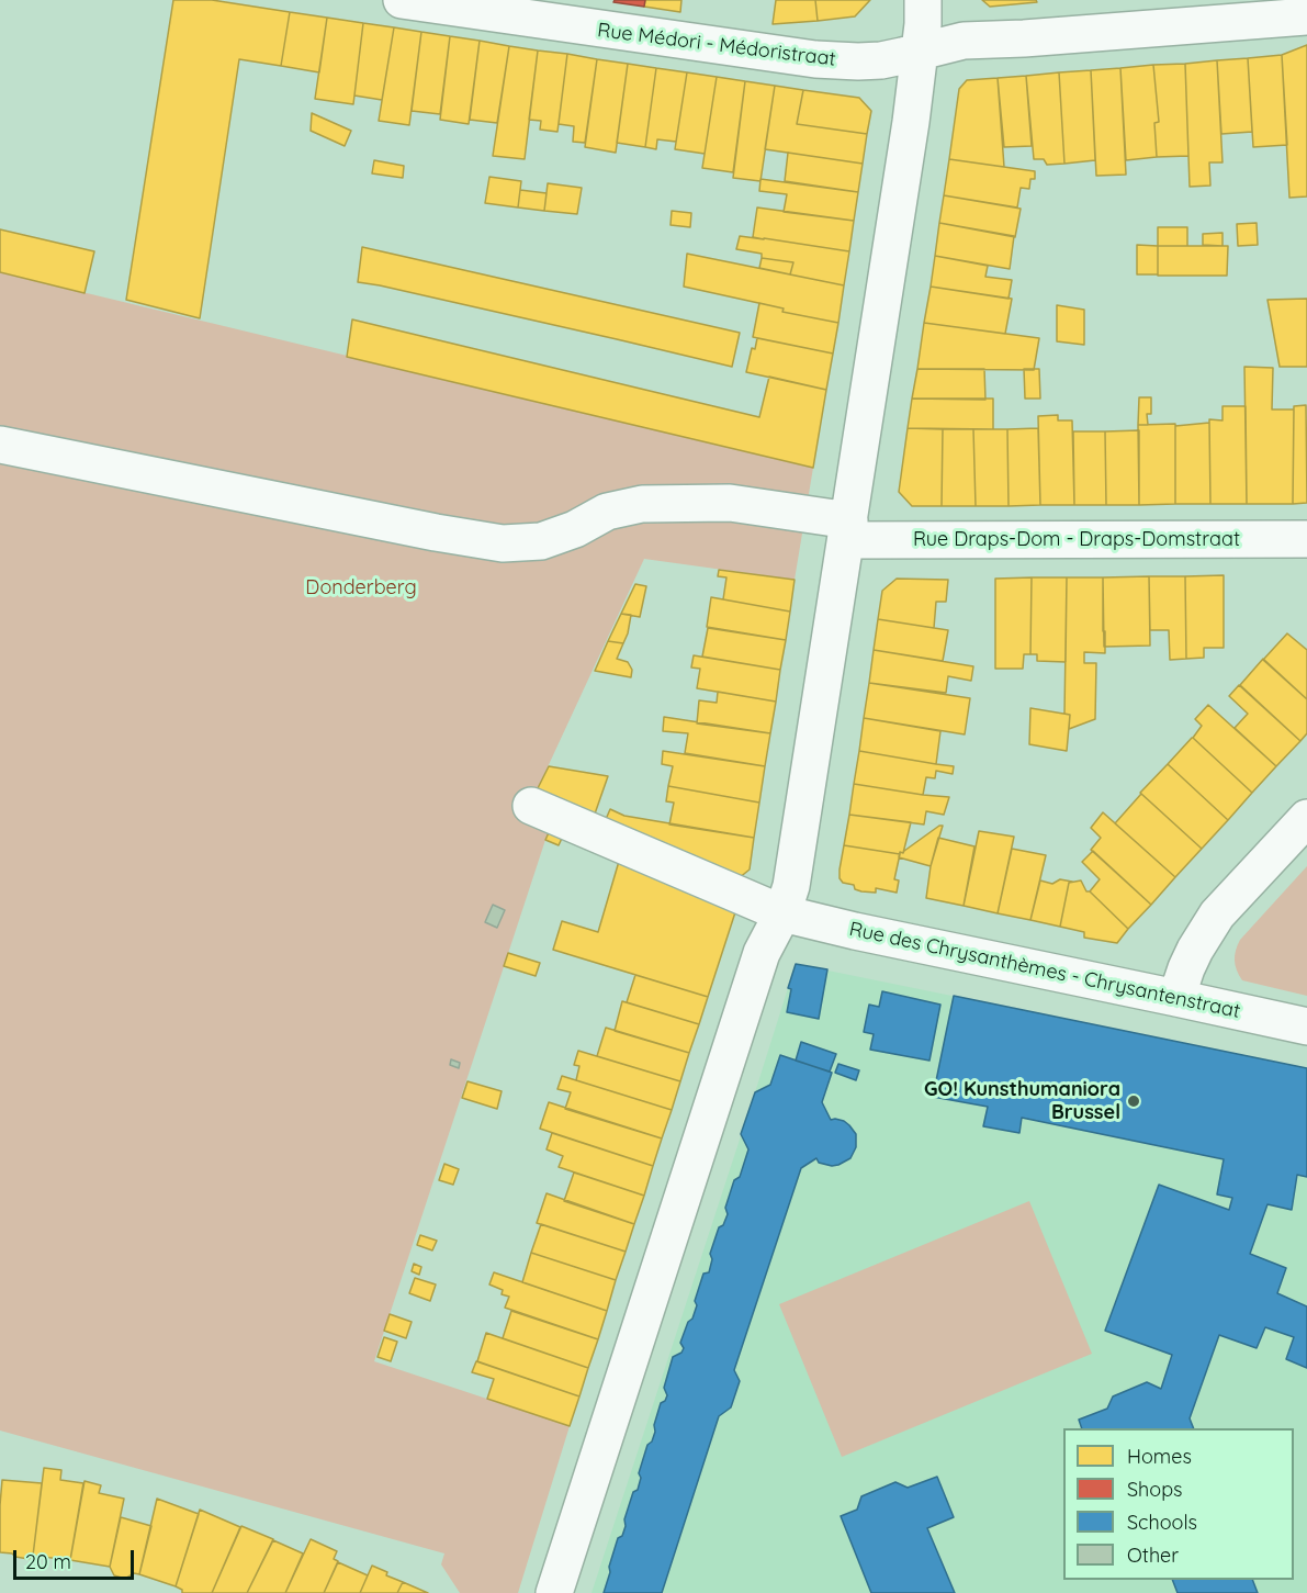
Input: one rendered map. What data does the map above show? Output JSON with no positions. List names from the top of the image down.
{
  "streets": {
    "street": ["Rue Médori - Médoristraat", "Rue Draps-Dom - Draps-Domstraat", "Rue des Chrysanthèmes - Chrysantenstraat"]
  },
  "parks": ["Donderberg"],
  "places": ["GO! Kunsthumaniora Brussel"],
  "legend": [
    "Homes",
    "Shops",
    "Schools",
    "Other"
  ],
  "scale_bar": "20 m"
}
